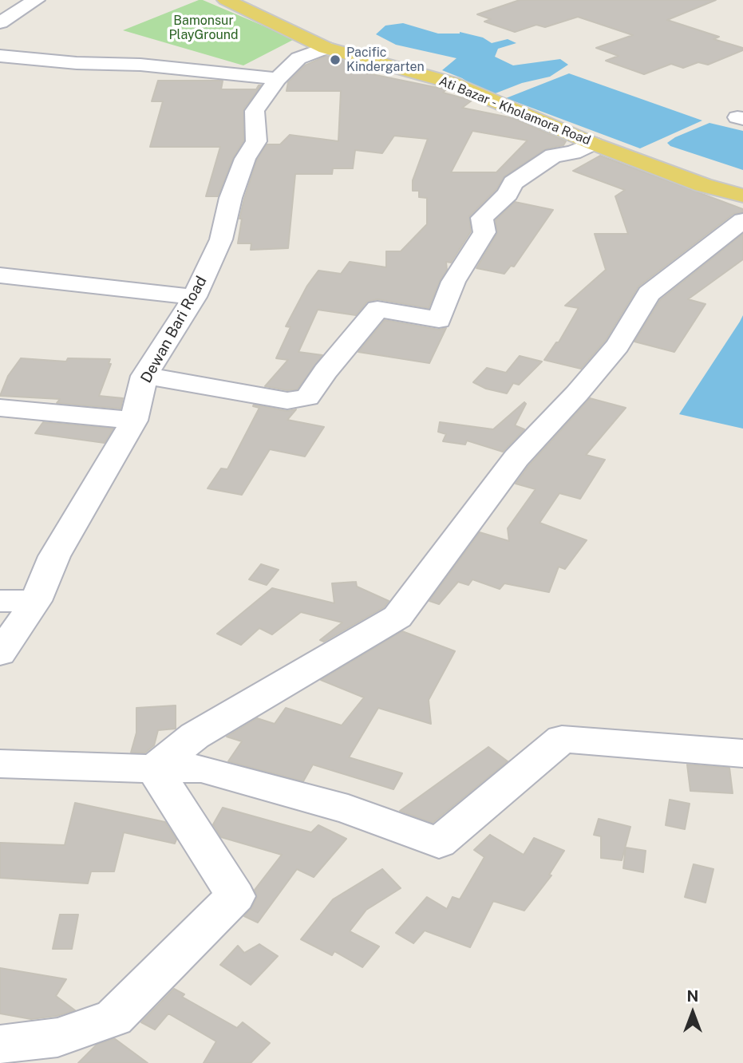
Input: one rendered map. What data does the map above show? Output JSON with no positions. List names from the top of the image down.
{
  "streets": {
    "main road": ["Ati Bazar - Kholamora Road"],
    "street": ["Dewan Bari Road"]
  },
  "crossings": [
    ["Ati Bazar - Kholamora Road", "Dewan Bari Road"]
  ],
  "parks": ["Bamonsur PlayGround"],
  "places": ["Pacific Kindergarten"],
  "north": "top"
}
